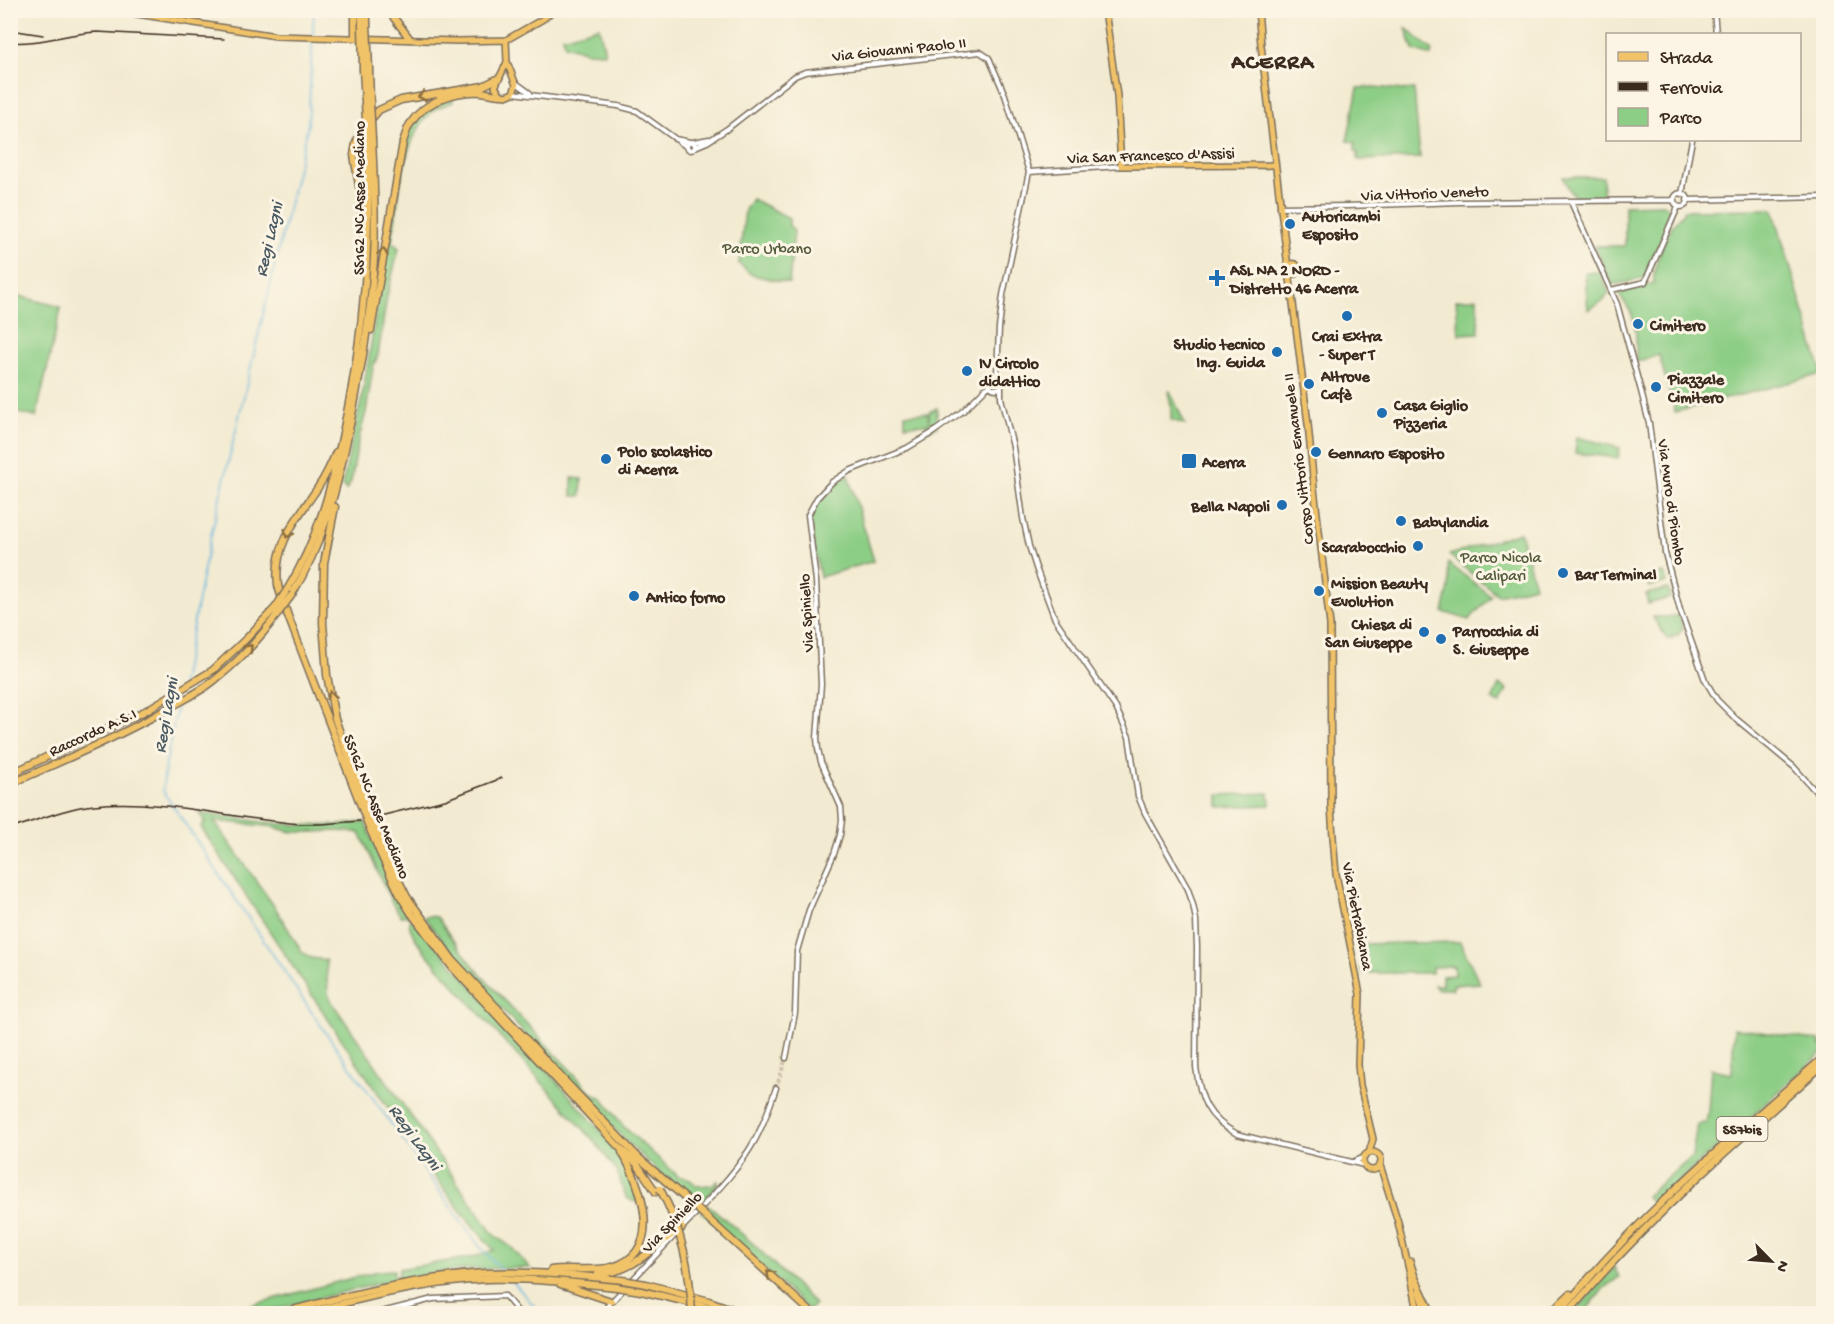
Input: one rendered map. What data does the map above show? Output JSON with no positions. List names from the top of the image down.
{
  "streets": {
    "highway": ["SS162 NC Asse Mediano", "Raccordo A.S.I", "SS7bis"],
    "main road": ["Via San Francesco d'Assisi", "Corso Vittorio Emanuele II", "Via Pietrabianca"],
    "street": [
      "Via Giovanni Paolo II",
      "Via Vittorio Veneto",
      "Via Muro di Piombo",
      "Via Spiniello"
    ]
  },
  "crossings": [
    ["Via Giovanni Paolo II", "Via San Francesco d'Assisi"],
    ["Via Giovanni Paolo II", "Via Spiniello"],
    ["Via San Francesco d'Assisi", "Corso Vittorio Emanuele II"],
    ["Via San Francesco d'Assisi", "Via Spiniello"],
    ["Via Vittorio Veneto", "Corso Vittorio Emanuele II"],
    ["Via Vittorio Veneto", "Via Muro di Piombo"],
    ["Corso Vittorio Emanuele II", "Via Pietrabianca"],
    ["Via Spiniello", "Via Pietrabianca"]
  ],
  "districts": ["ACERRA"],
  "water": ["Regi Lagni"],
  "parks": ["Parco Urbano", "Parco Nicola Calipari"],
  "places": {
    "other": [
      "Autoricambi Esposito",
      "Crai Extra - Super T",
      "Cimitero",
      "Studio tecnico Ing. Guida",
      "IV Circolo didattico",
      "Altrove Cafè",
      "Piazzale Cimitero",
      "Casa Giglio Pizzeria",
      "Gennaro Esposito",
      "Polo scolastico di Acerra",
      "Bella Napoli",
      "Babylandia",
      "Scarabocchio",
      "Bar Terminal",
      "Mission Beauty Evolution",
      "Antico forno",
      "Chiesa di San Giuseppe",
      "Parrocchia di S. Giuseppe"
    ],
    "health": ["ASL NA 2 NORD - Distretto 46 Acerra"],
    "transit": ["Acerra"]
  },
  "legend": ["Strada", "Ferrovia", "Parco"],
  "north": "bottom right"
}
